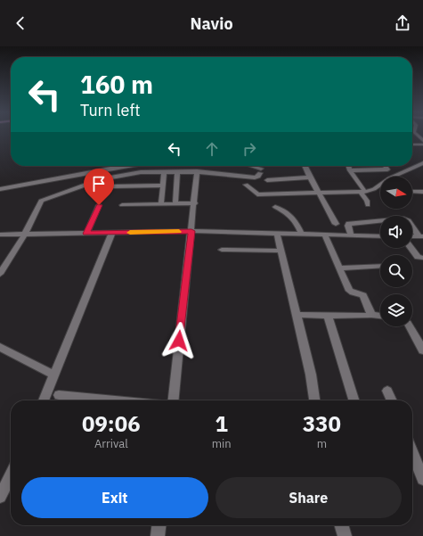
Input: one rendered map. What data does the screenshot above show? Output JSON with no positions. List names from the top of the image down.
{
  "north": "right",
  "page": {
    "header": "Navio",
    "turn": ["160 m", "Turn left"],
    "eta": [
      "09:06",
      "Arrival",
      "1",
      "min",
      "330",
      "m"
    ],
    "buttons": ["Exit", "Share"]
  }
}
